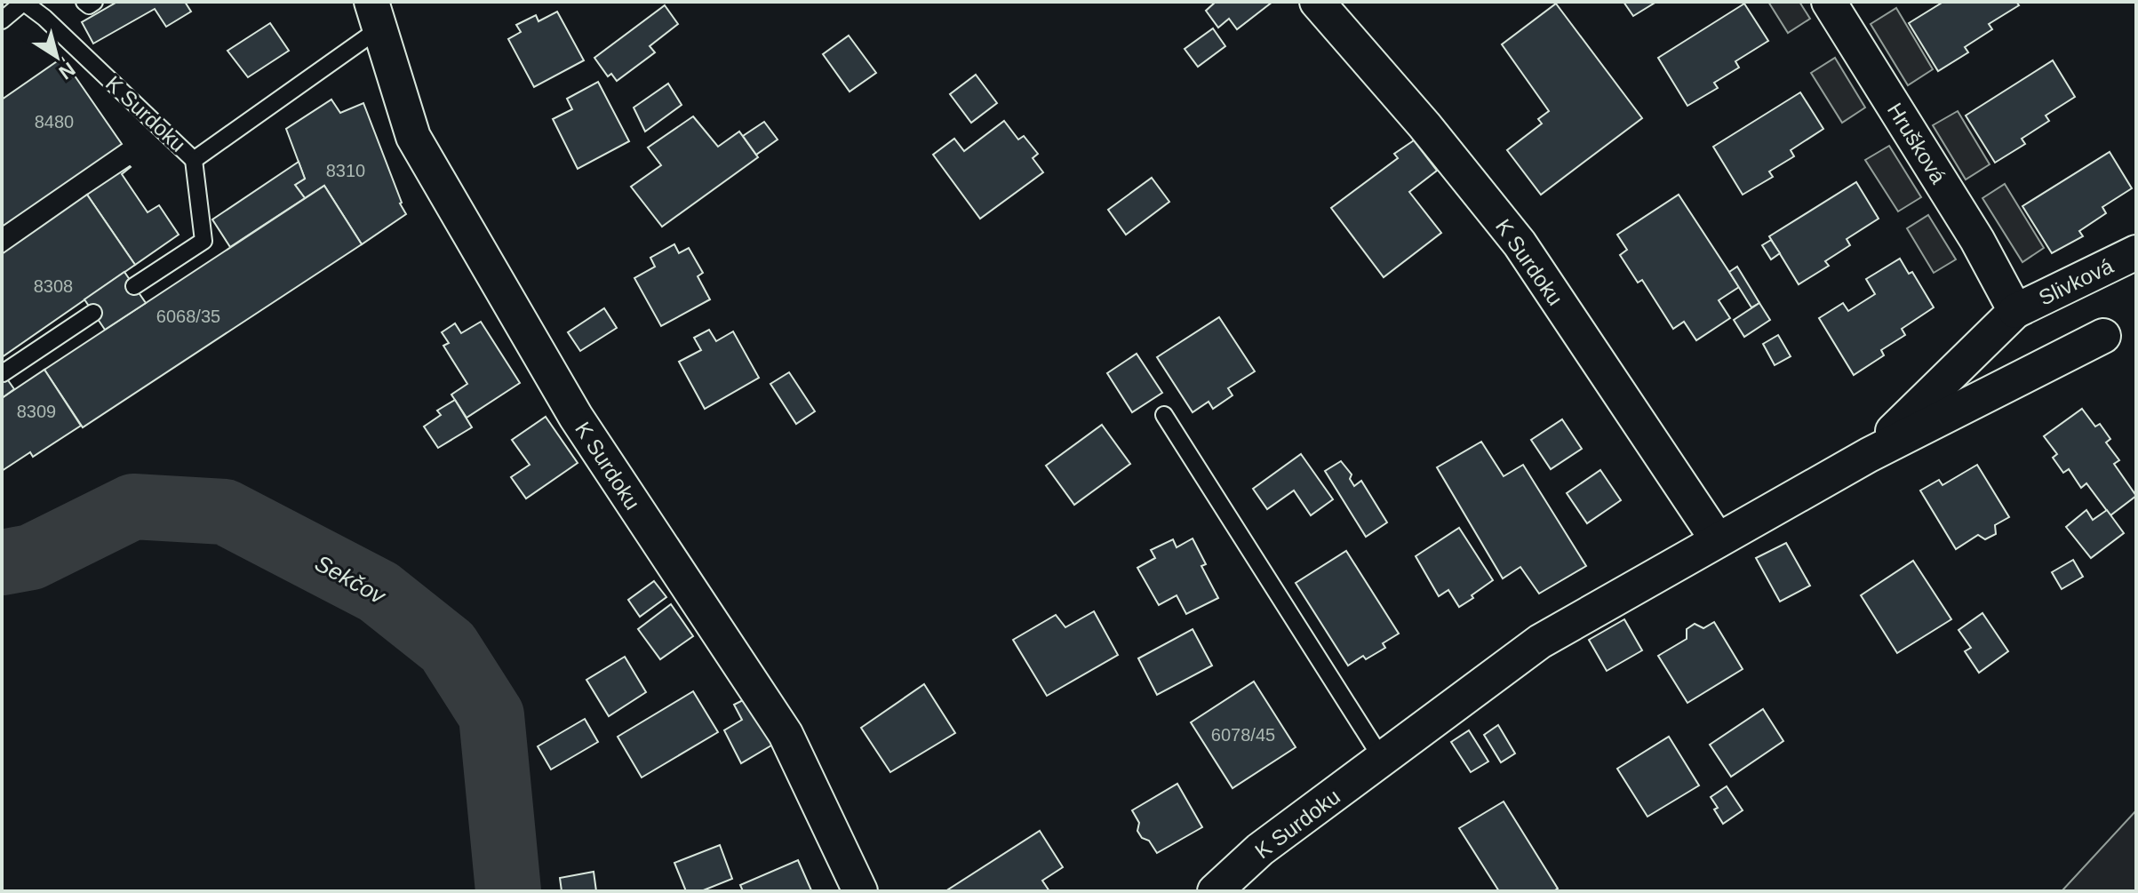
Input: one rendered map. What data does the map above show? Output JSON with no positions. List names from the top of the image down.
{
  "streets": {
    "street": ["K Surdoku", "Hrušková", "Slivková"]
  },
  "crossings": [
    ["K Surdoku", "Hrušková"],
    ["K Surdoku", "Slivková"],
    ["Hrušková", "Slivková"]
  ],
  "water": ["Sekčov"],
  "house_numbers": [
    "8480",
    "8310",
    "8308",
    "6068/35",
    "8309",
    "6078/45"
  ],
  "north": "bottom right"
}
